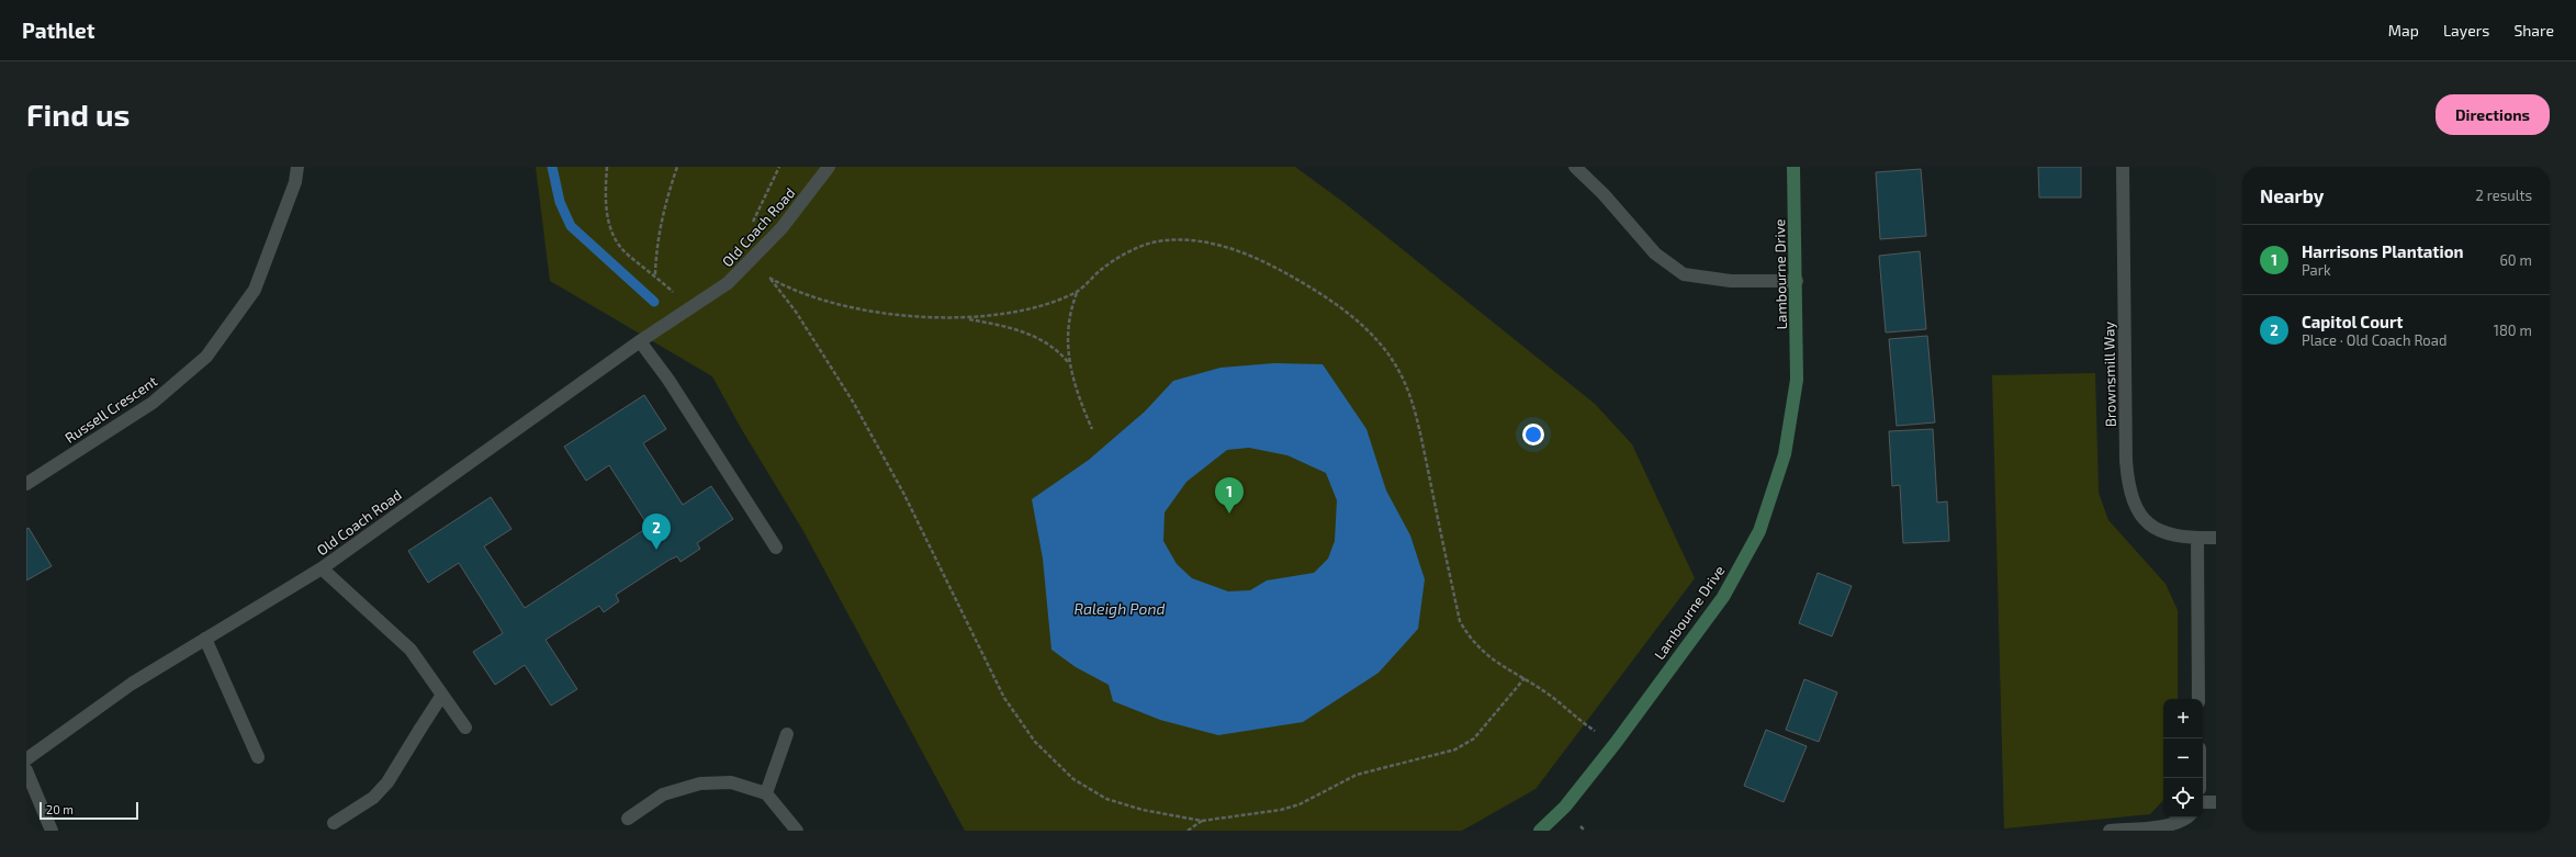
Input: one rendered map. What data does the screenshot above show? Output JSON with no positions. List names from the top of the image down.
{
  "streets": {
    "street": [
      "Old Coach Road",
      "Lambourne Drive",
      "Brownsmill Way",
      "Russell Crescent"
    ]
  },
  "water": ["Raleigh Pond"],
  "scale_bar": "20 m",
  "page": {
    "header": "Pathlet",
    "nav": ["Map", "Layers", "Share"],
    "buttons": "Directions",
    "title": "Find us",
    "heading": ["Nearby", "2 results"],
    "list": [
      {
        "mark": "1",
        "name": "Harrisons Plantation",
        "note": "Park",
        "value": "60 m"
      },
      {
        "mark": "2",
        "name": "Capitol Court",
        "note": "Place · Old Coach Road",
        "value": "180 m"
      }
    ],
    "pins": ["1", "2"],
    "map_buttons": ["+", "−"],
    "scale": "20 m"
  }
}
